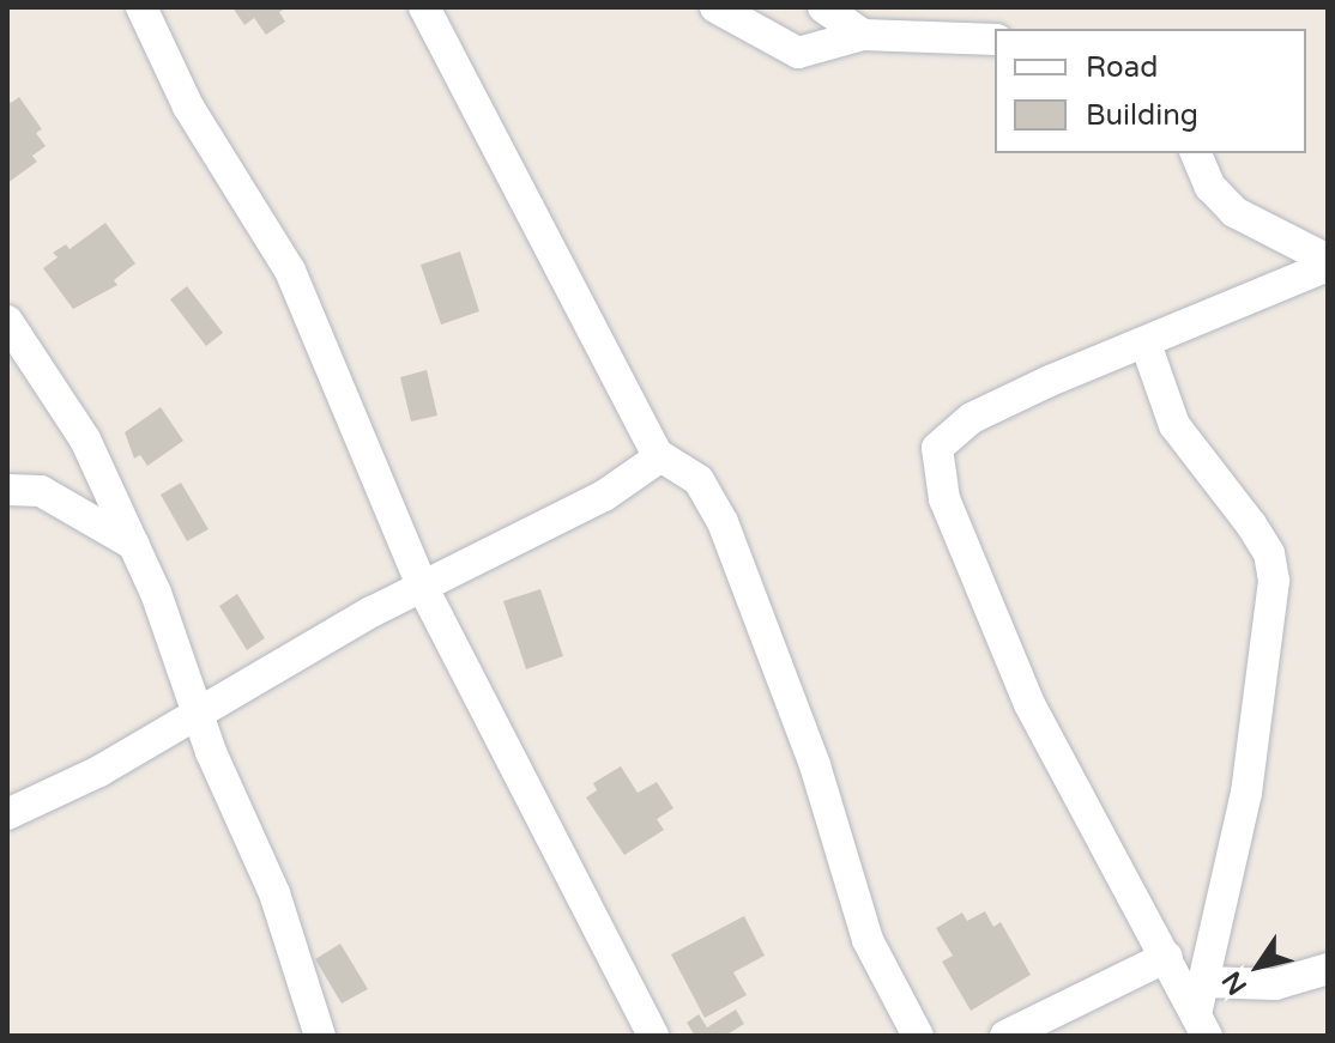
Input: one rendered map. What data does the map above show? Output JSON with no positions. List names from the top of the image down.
{
  "legend": ["Road", "Building"],
  "north": "bottom left"
}
